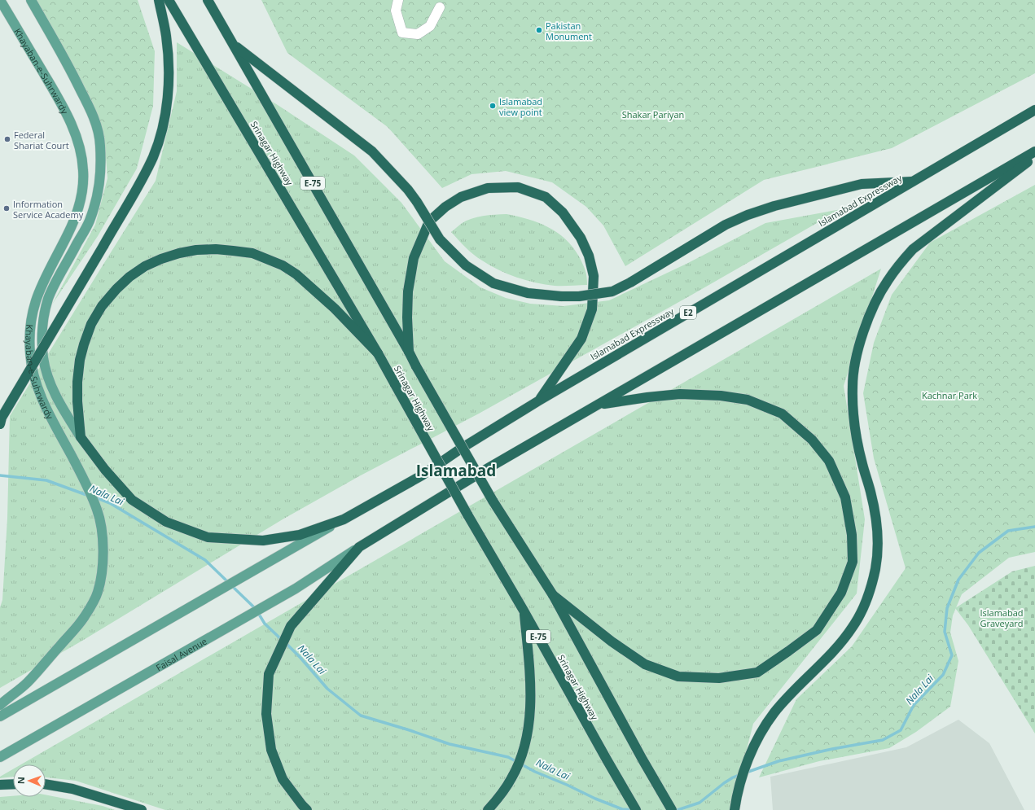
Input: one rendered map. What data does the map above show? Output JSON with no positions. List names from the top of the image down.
{
  "streets": {
    "highway": [
      "Srinagar Highway",
      "E-75",
      "Islamabad Expressway",
      "E2"
    ],
    "main road": ["Khayaban-e-Suhrwardy", "Faisal Avenue"]
  },
  "crossings": [
    ["Khayaban-e-Suhrwardy", "Islamabad Expressway"]
  ],
  "districts": ["Islamabad"],
  "water": ["Nala Lai"],
  "parks": ["Shakar Pariyan", "Kachnar Park", "Islamabad Graveyard"],
  "places": [
    "Pakistan Monument",
    "Islamabad view point",
    "Federal Shariat Court",
    "Information Service Academy"
  ],
  "north": "left"
}
